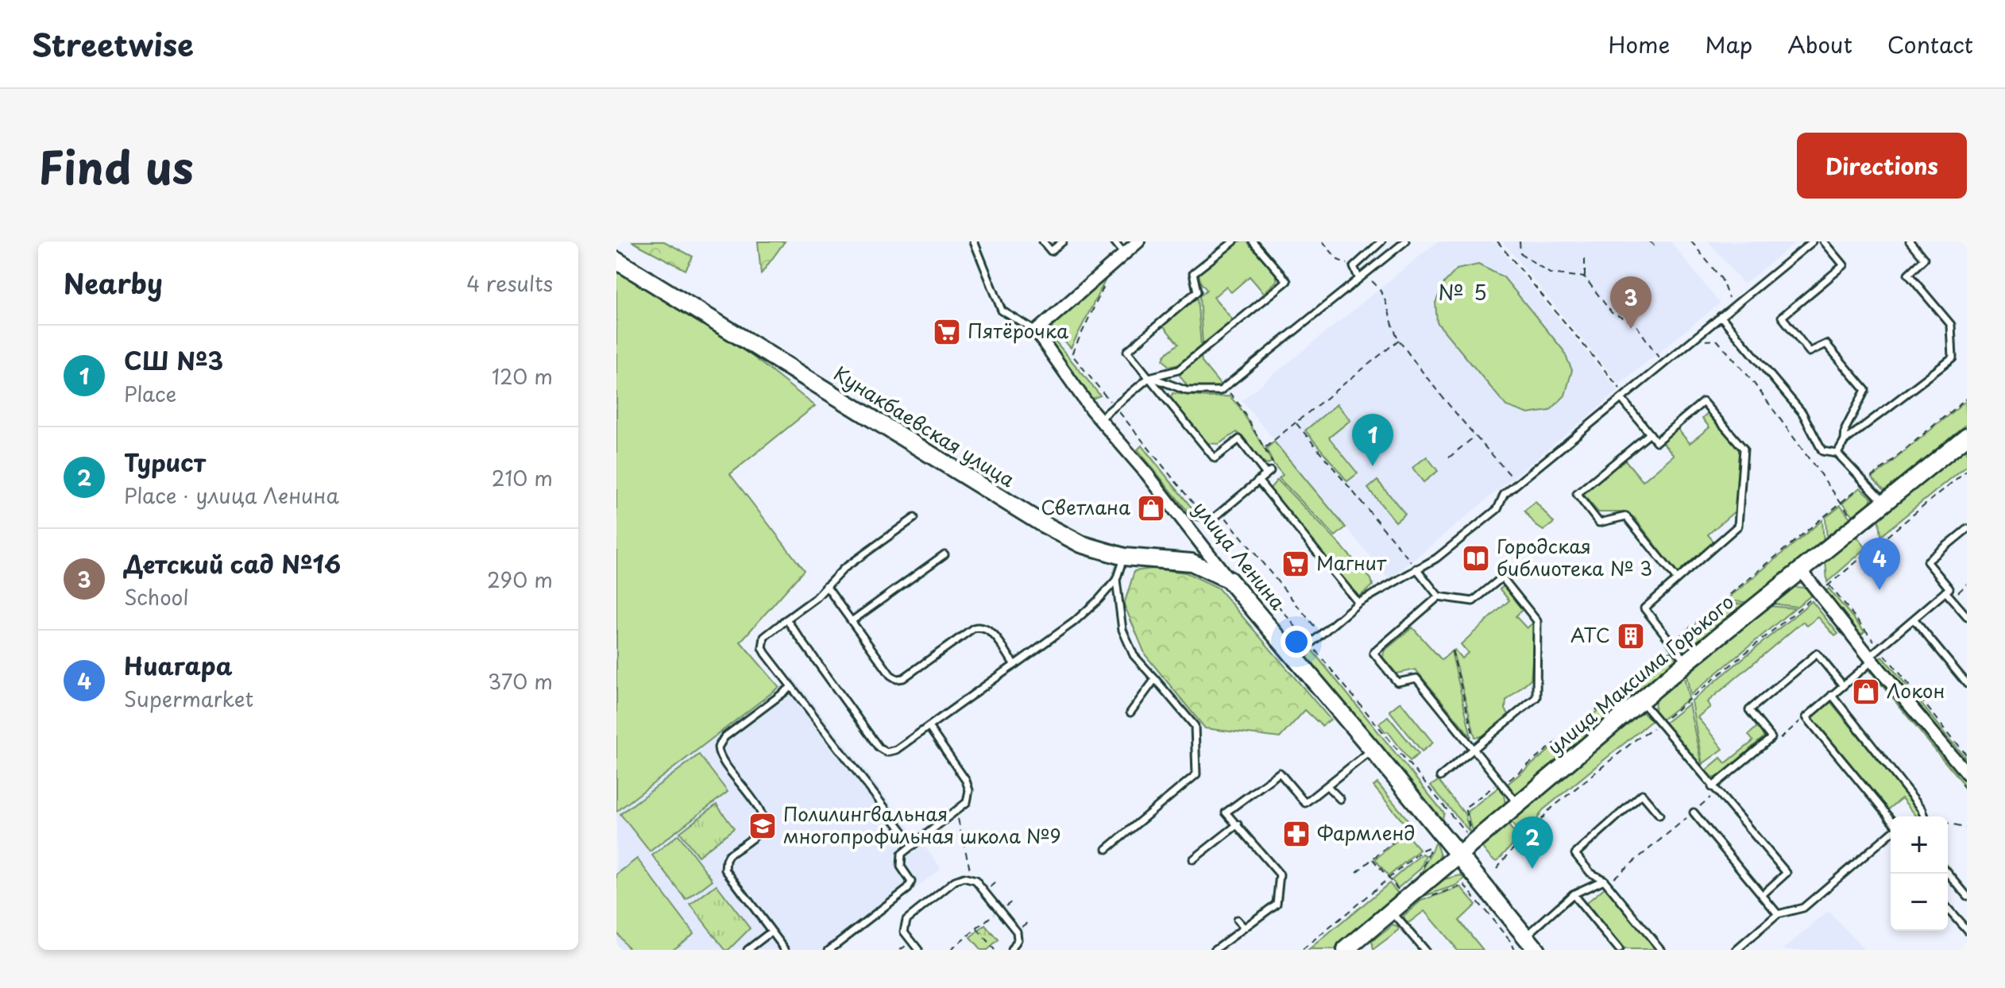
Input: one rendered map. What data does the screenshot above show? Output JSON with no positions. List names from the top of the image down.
{
  "streets": {
    "main road": ["Кунакбаевская улица", "улица Ленина", "улица Максима Горького"]
  },
  "crossings": [
    ["Кунакбаевская улица", "улица Ленина"],
    ["улица Ленина", "улица Максима Горького"]
  ],
  "districts": ["№ 5"],
  "places": {
    "supermarket": ["Пятёрочка", "Магнит"],
    "shop": ["Светлана", "Локон"],
    "library": ["Городская библиотека № 3"],
    "building": ["АТС"],
    "school or university": ["Полилингвальная многопрофильная школа №9"],
    "pharmacy": ["Фармленд"]
  },
  "page": {
    "header": "Streetwise",
    "nav": [
      "Home",
      "Map",
      "About",
      "Contact"
    ],
    "title": "Find us",
    "buttons": "Directions",
    "heading": ["Nearby", "4 results"],
    "pins": [
      "3",
      "1",
      "4",
      "2"
    ],
    "list": [
      {
        "mark": "1",
        "name": "СШ №3",
        "note": "Place",
        "value": "120 m"
      },
      {
        "mark": "2",
        "name": "Турист",
        "note": "Place · улица Ленина",
        "value": "210 m"
      },
      {
        "mark": "3",
        "name": "Детский сад №16",
        "note": "School",
        "value": "290 m"
      },
      {
        "mark": "4",
        "name": "Ниагара",
        "note": "Supermarket",
        "value": "370 m"
      }
    ],
    "map_buttons": ["+", "−"]
  }
}
